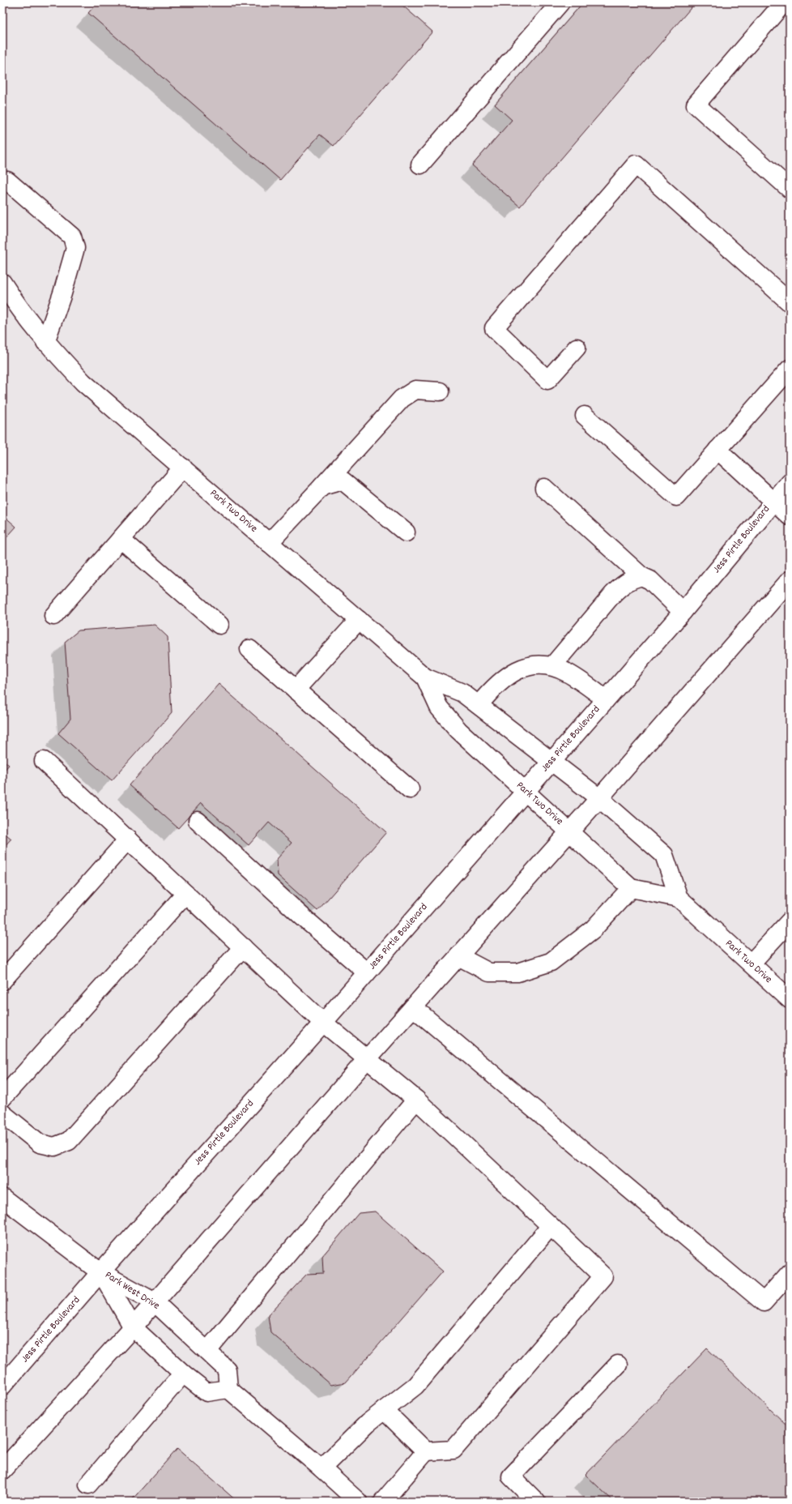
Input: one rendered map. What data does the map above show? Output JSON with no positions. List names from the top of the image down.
{
  "streets": {
    "street": ["Park Two Drive", "Jess Pirtle Boulevard", "Park West Drive"]
  },
  "crossings": [
    ["Park Two Drive", "Jess Pirtle Boulevard"],
    ["Jess Pirtle Boulevard", "Park West Drive"]
  ]
}
